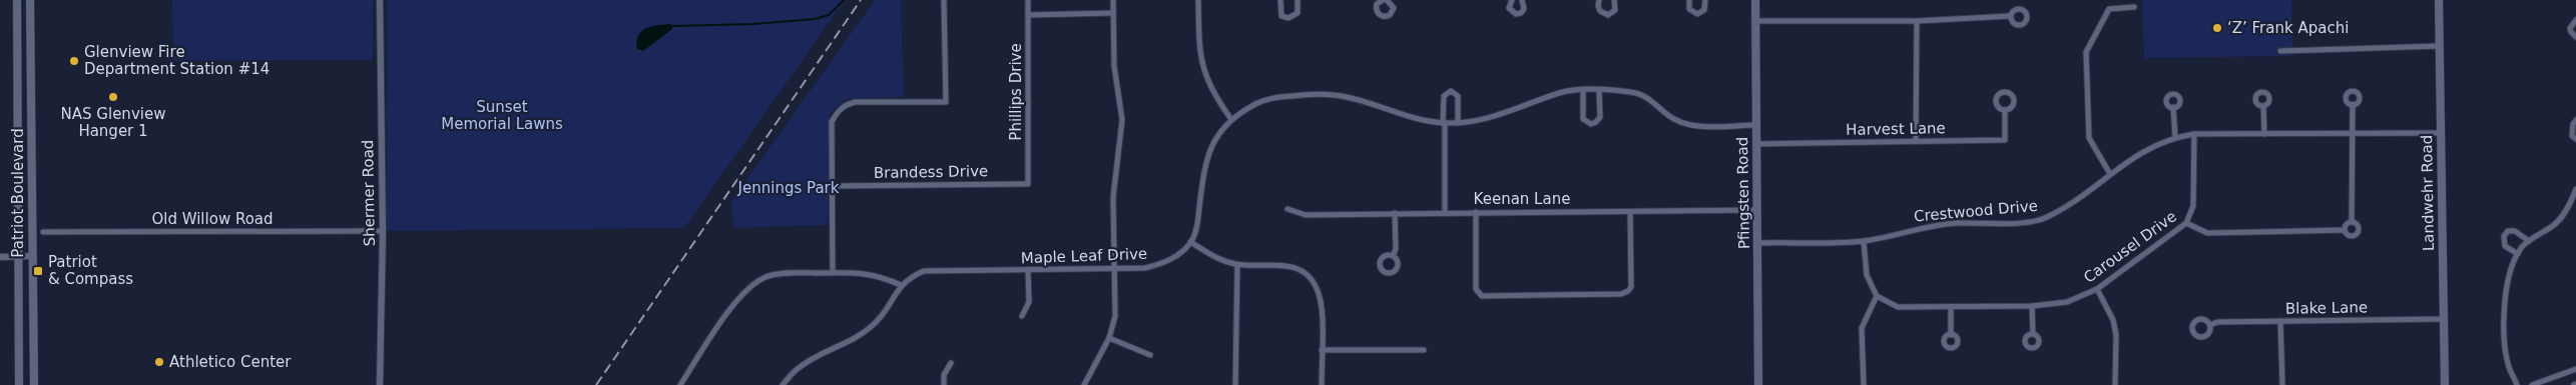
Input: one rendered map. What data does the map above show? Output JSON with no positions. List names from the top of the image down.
{
  "streets": {
    "main road": ["Patriot Boulevard", "Pfingsten Road", "Landwehr Road"],
    "street": [
      "Phillips Drive",
      "Harvest Lane",
      "Brandess Drive",
      "Shermer Road",
      "Keenan Lane",
      "Crestwood Drive",
      "Old Willow Road",
      "Carousel Drive",
      "Maple Leaf Drive",
      "Blake Lane"
    ]
  },
  "crossings": [
    ["Phillips Drive", "Brandess Drive"],
    ["Harvest Lane", "Pfingsten Road"],
    ["Shermer Road", "Old Willow Road"],
    ["Pfingsten Road", "Keenan Lane"],
    ["Pfingsten Road", "Crestwood Drive"],
    ["Landwehr Road", "Crestwood Drive"],
    ["Landwehr Road", "Blake Lane"],
    ["Crestwood Drive", "Carousel Drive"]
  ],
  "parks": ["Sunset Memorial Lawns", "Jennings Park"],
  "places": {
    "other": [
      "‘Z’ Frank Apachi",
      "Glenview Fire Department Station #14",
      "NAS Glenview Hanger 1",
      "Athletico Center"
    ],
    "transit": ["Patriot & Compass"]
  }
}
